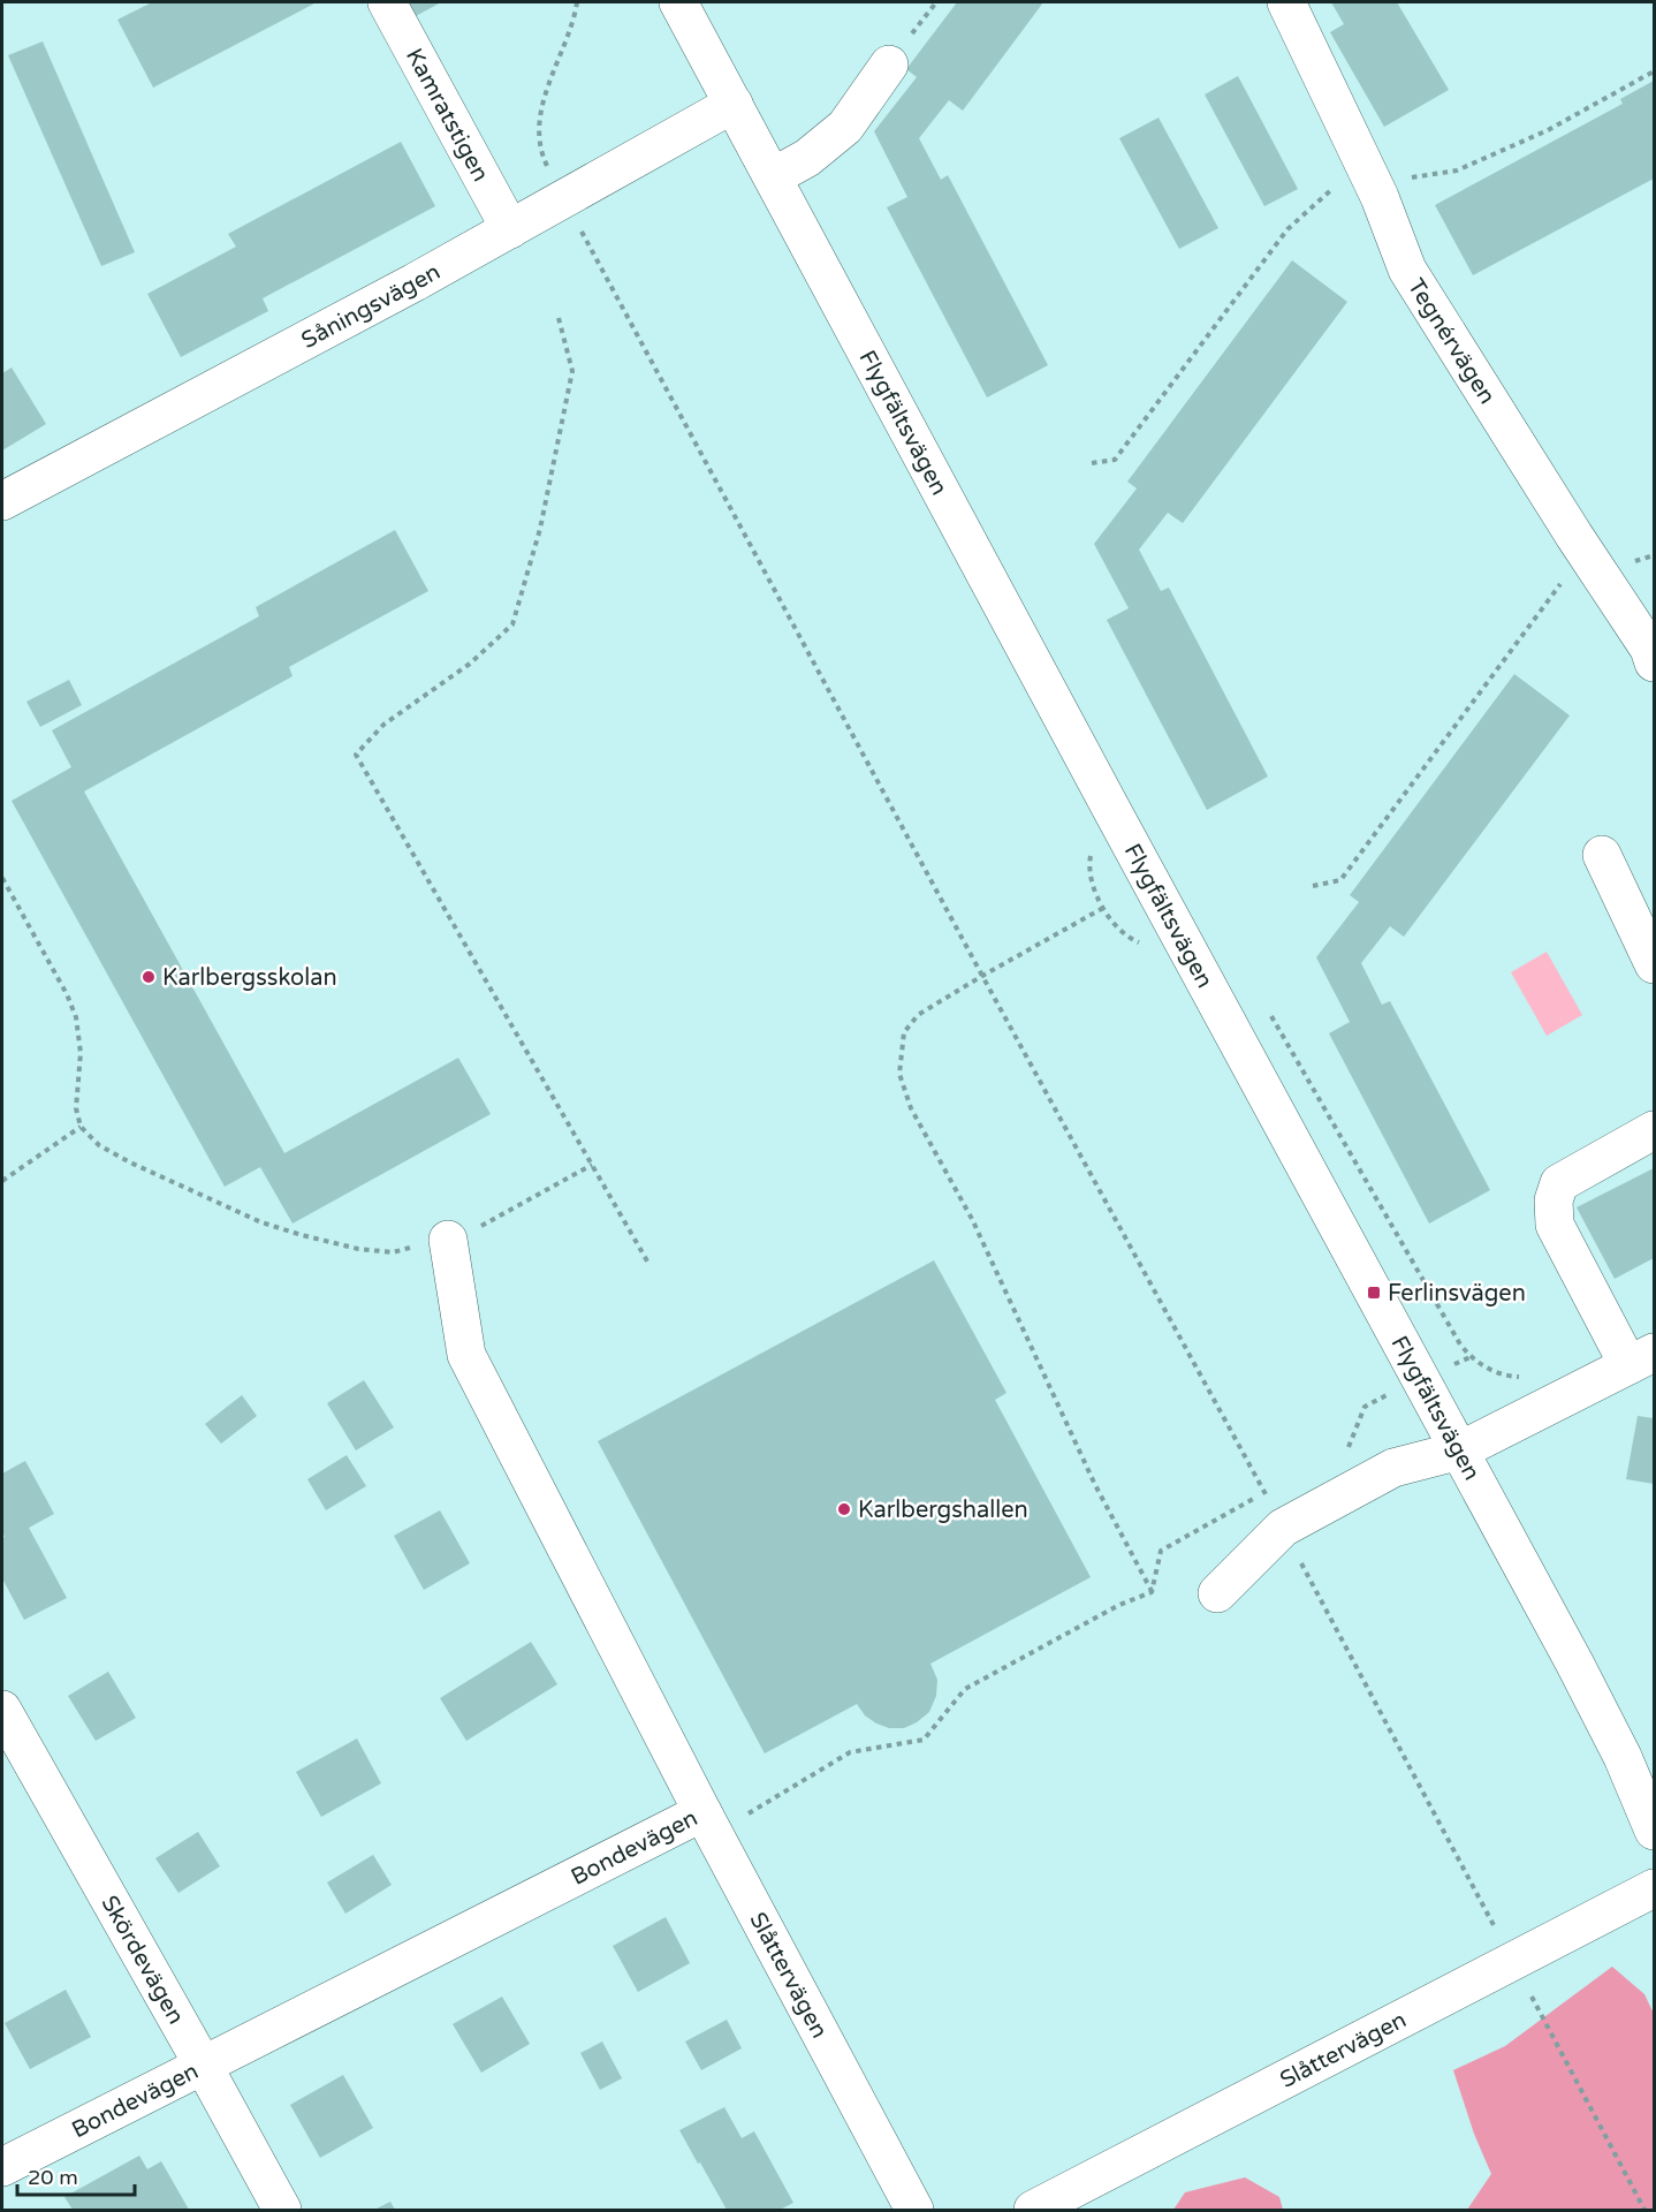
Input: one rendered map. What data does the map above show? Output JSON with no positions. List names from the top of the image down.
{
  "streets": {
    "street": [
      "Kamratstigen",
      "Såningsvägen",
      "Tegnérvägen",
      "Flygfältsvägen",
      "Bondevägen",
      "Skördevägen",
      "Slåttervägen"
    ]
  },
  "crossings": [
    ["Kamratstigen", "Såningsvägen"],
    ["Såningsvägen", "Flygfältsvägen"],
    ["Bondevägen", "Skördevägen"],
    ["Bondevägen", "Slåttervägen"]
  ],
  "places": {
    "other": ["Karlbergsskolan", "Karlbergshallen"],
    "transit": ["Ferlinsvägen"]
  },
  "scale_bar": "20 m"
}
